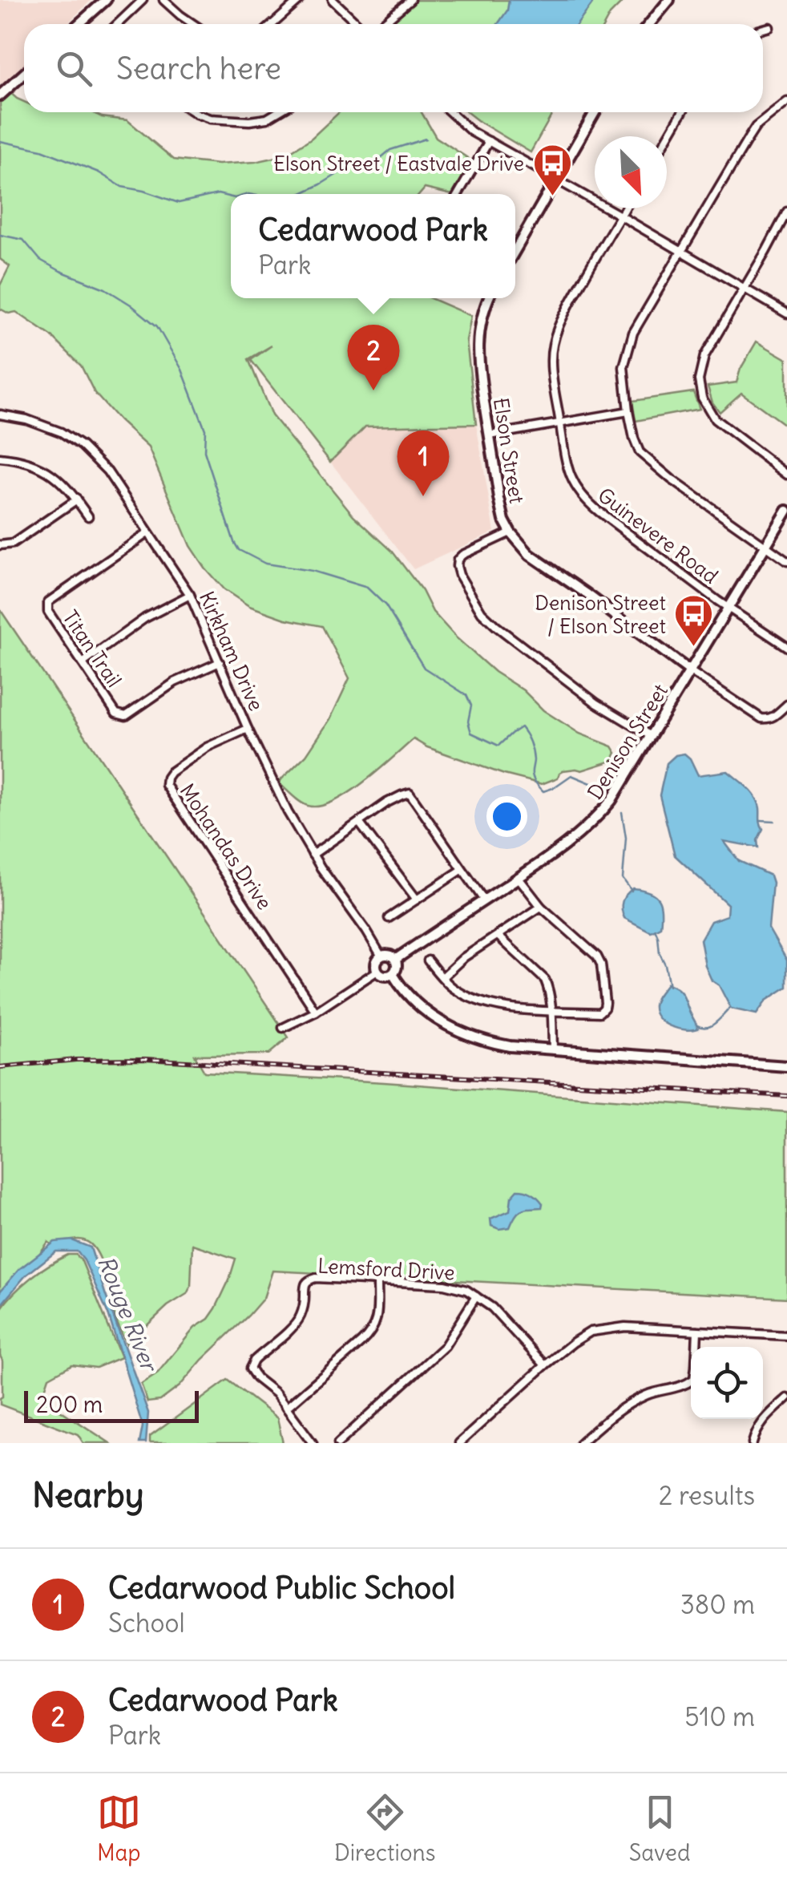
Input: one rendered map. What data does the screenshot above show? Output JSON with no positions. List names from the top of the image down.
{
  "streets": {
    "street": [
      "Elson Street",
      "Guinevere Road",
      "Titan Trail",
      "Kirkham Drive",
      "Denison Street",
      "Mohandas Drive",
      "Lemsford Drive"
    ]
  },
  "crossings": [
    ["Elson Street", "Denison Street"],
    ["Guinevere Road", "Denison Street"],
    ["Titan Trail", "Kirkham Drive"],
    ["Kirkham Drive", "Denison Street"],
    ["Kirkham Drive", "Mohandas Drive"]
  ],
  "water": ["Rouge River"],
  "places": {
    "bus stop": ["Elson Street / Eastvale Drive", "Denison Street / Elson Street"]
  },
  "scale_bar": "200 m",
  "north": "bottom right",
  "page": {
    "search": "Search here",
    "popup": ["Cedarwood Park", "Park"],
    "pins": ["2", "1"],
    "scale": "200 m",
    "heading": ["Nearby", "2 results"],
    "list": [
      {
        "mark": "1",
        "name": "Cedarwood Public School",
        "note": "School",
        "value": "380 m"
      },
      {
        "mark": "2",
        "name": "Cedarwood Park",
        "note": "Park",
        "value": "510 m"
      }
    ],
    "nav": ["Map", "Directions", "Saved"]
  }
}
